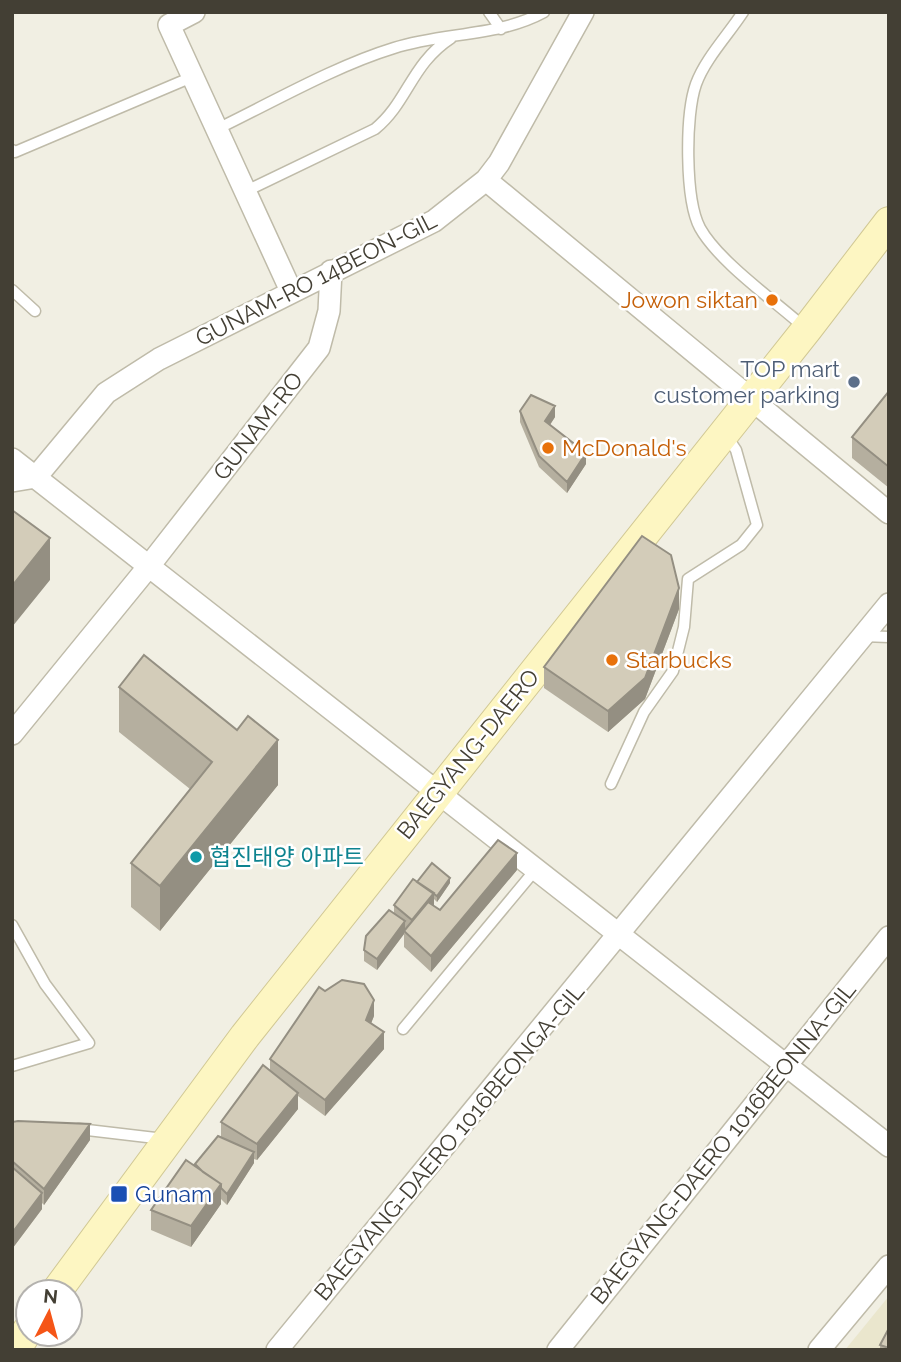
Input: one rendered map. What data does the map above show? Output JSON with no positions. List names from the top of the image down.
{
  "streets": {
    "main road": ["BAEGYANG-DAERO"],
    "street": [
      "GUNAM-RO 14BEON-GIL",
      "GUNAM-RO",
      "BAEGYANG-DAERO 1016BEONGA-GIL",
      "BAEGYANG-DAERO 1016BEONNA-GIL"
    ]
  },
  "crossings": [
    ["GUNAM-RO 14BEON-GIL", "GUNAM-RO"]
  ],
  "places": {
    "other": [
      "Jowon siktan",
      "TOP mart customer parking",
      "McDonald's",
      "Starbucks",
      "협진태양 아파트"
    ],
    "transit": ["Gunam"]
  },
  "north": "top"
}
